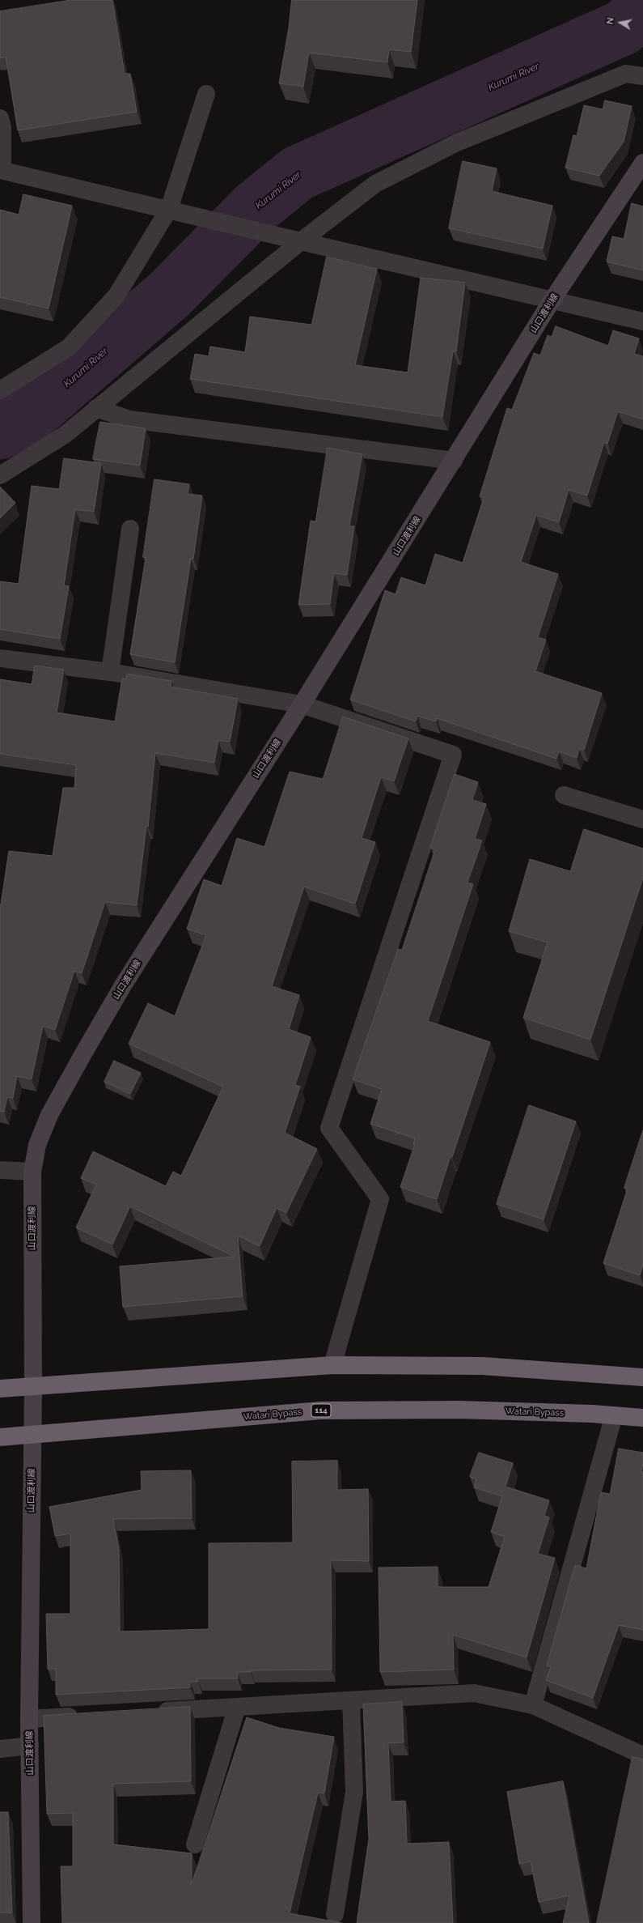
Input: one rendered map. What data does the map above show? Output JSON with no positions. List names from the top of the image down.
{
  "streets": {
    "highway": ["114", "Watari Bypass"],
    "main road": ["山口渡利線"]
  },
  "crossings": [
    ["山口渡利線", "Watari Bypass"]
  ],
  "water": ["Kurumi River"],
  "north": "left"
}
